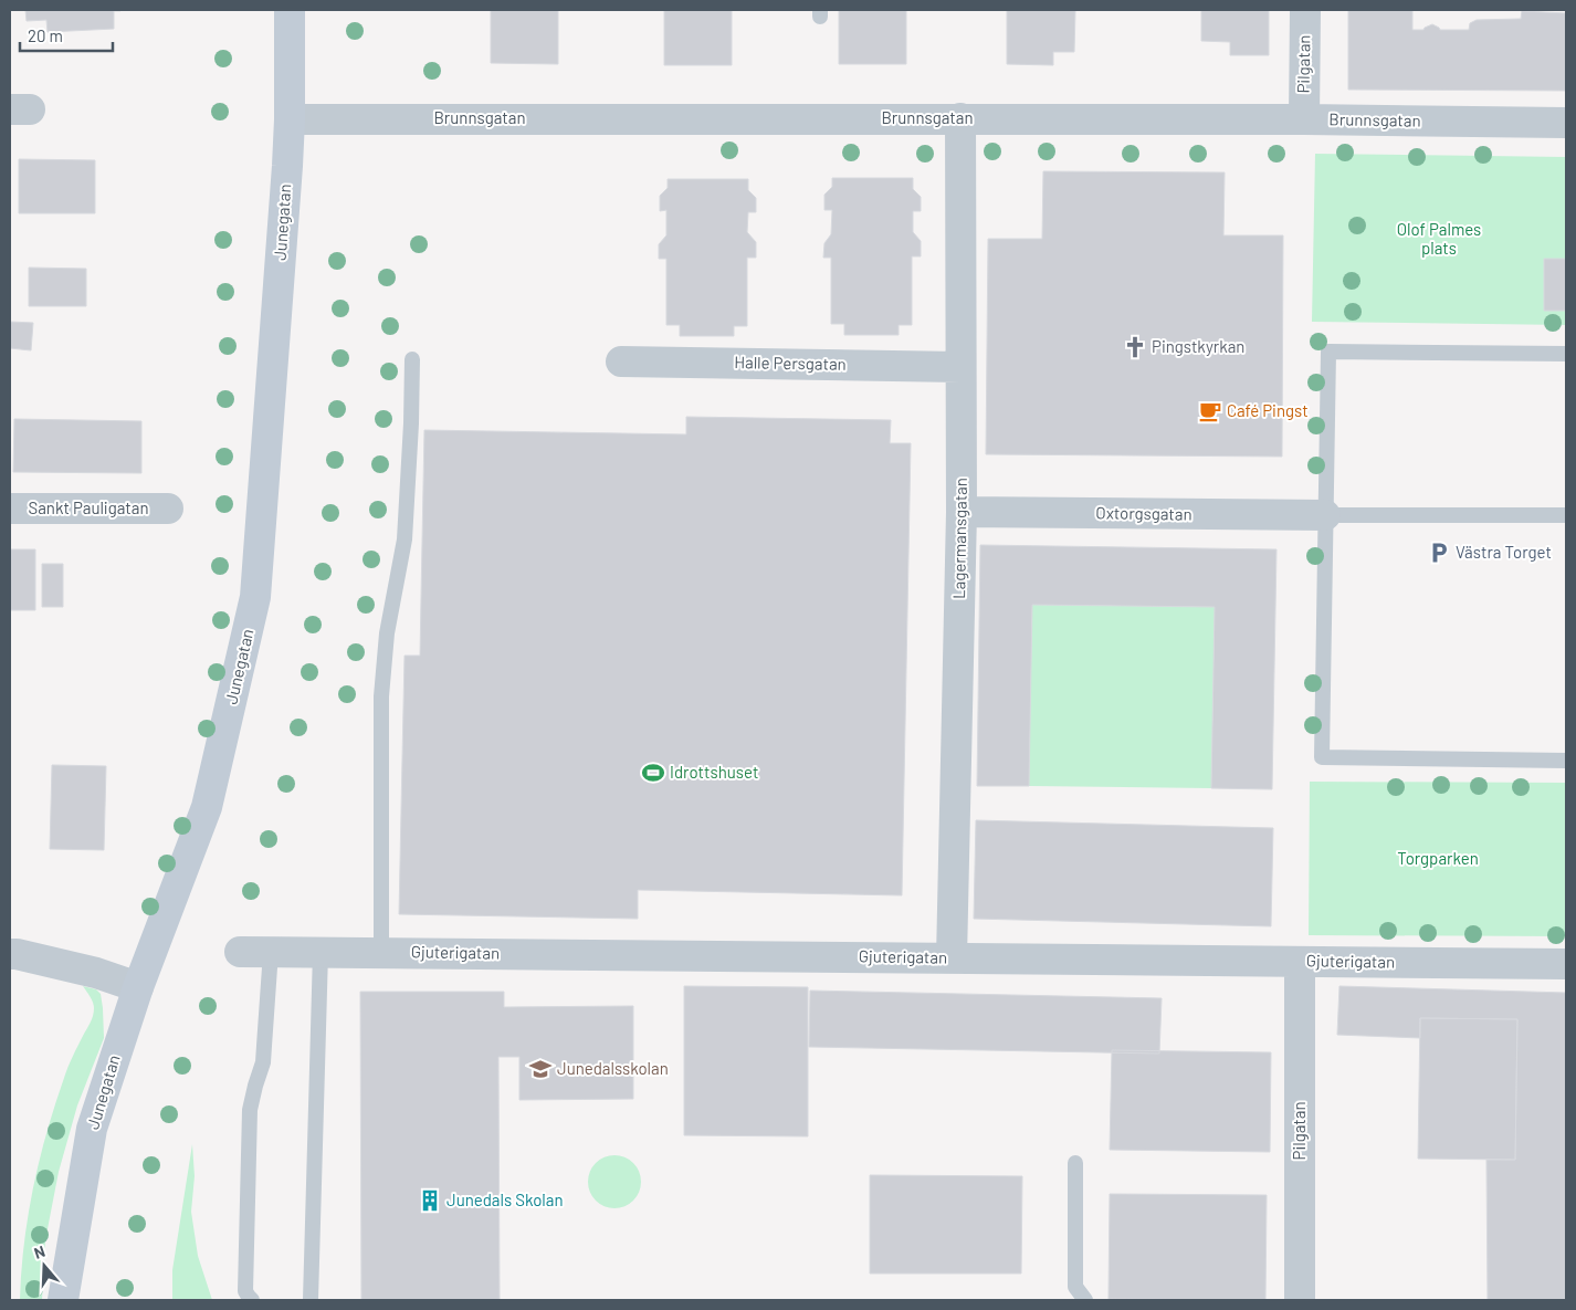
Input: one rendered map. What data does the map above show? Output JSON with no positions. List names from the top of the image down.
{
  "streets": {
    "street": [
      "Pilgatan",
      "Brunnsgatan",
      "Junegatan",
      "Halle Persgatan",
      "Sankt Pauligatan",
      "Oxtorgsgatan",
      "Lagermansgatan",
      "Gjuterigatan"
    ]
  },
  "crossings": [
    ["Pilgatan", "Brunnsgatan"],
    ["Pilgatan", "Gjuterigatan"],
    ["Brunnsgatan", "Junegatan"],
    ["Brunnsgatan", "Lagermansgatan"],
    ["Halle Persgatan", "Lagermansgatan"],
    ["Oxtorgsgatan", "Lagermansgatan"],
    ["Lagermansgatan", "Gjuterigatan"]
  ],
  "parks": ["Olof Palmes plats", "Torgparken"],
  "places": {
    "church": ["Pingstkyrkan"],
    "cafe": ["Café Pingst"],
    "parking": ["Västra Torget"],
    "sports": ["Idrottshuset"],
    "school or university": ["Junedalsskolan"],
    "building": ["Junedals Skolan"]
  },
  "scale_bar": "20 m",
  "north": "top"
}
